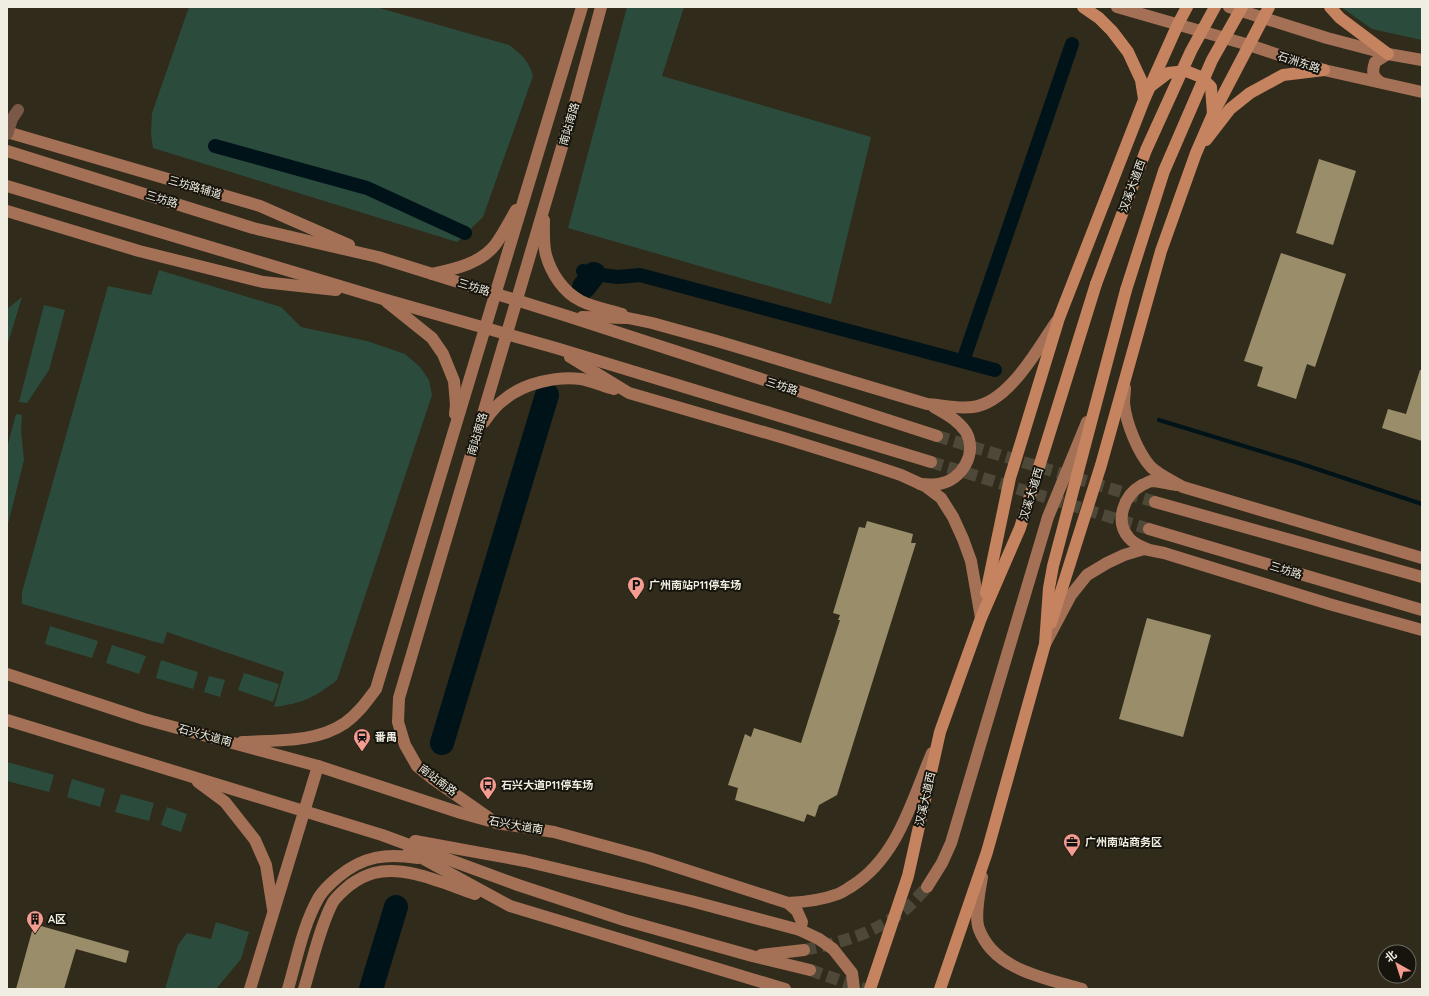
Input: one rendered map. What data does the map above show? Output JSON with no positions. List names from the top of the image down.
{
  "streets": {
    "main road": [
      "石洲东路",
      "南站南路",
      "汉溪大道西",
      "三坊路辅道",
      "三坊路",
      "石兴大道南"
    ]
  },
  "crossings": [
    ["南站南路", "三坊路"],
    ["南站南路", "石兴大道南"],
    ["汉溪大道西", "石兴大道南"],
    ["三坊路辅道", "三坊路"]
  ],
  "places": {
    "parking": ["广州南站P11停车场"],
    "station": ["番禺"],
    "bus stop": ["石兴大道P11停车场"],
    "office": ["广州南站商务区"],
    "building": ["A区"]
  },
  "north": "top left"
}
